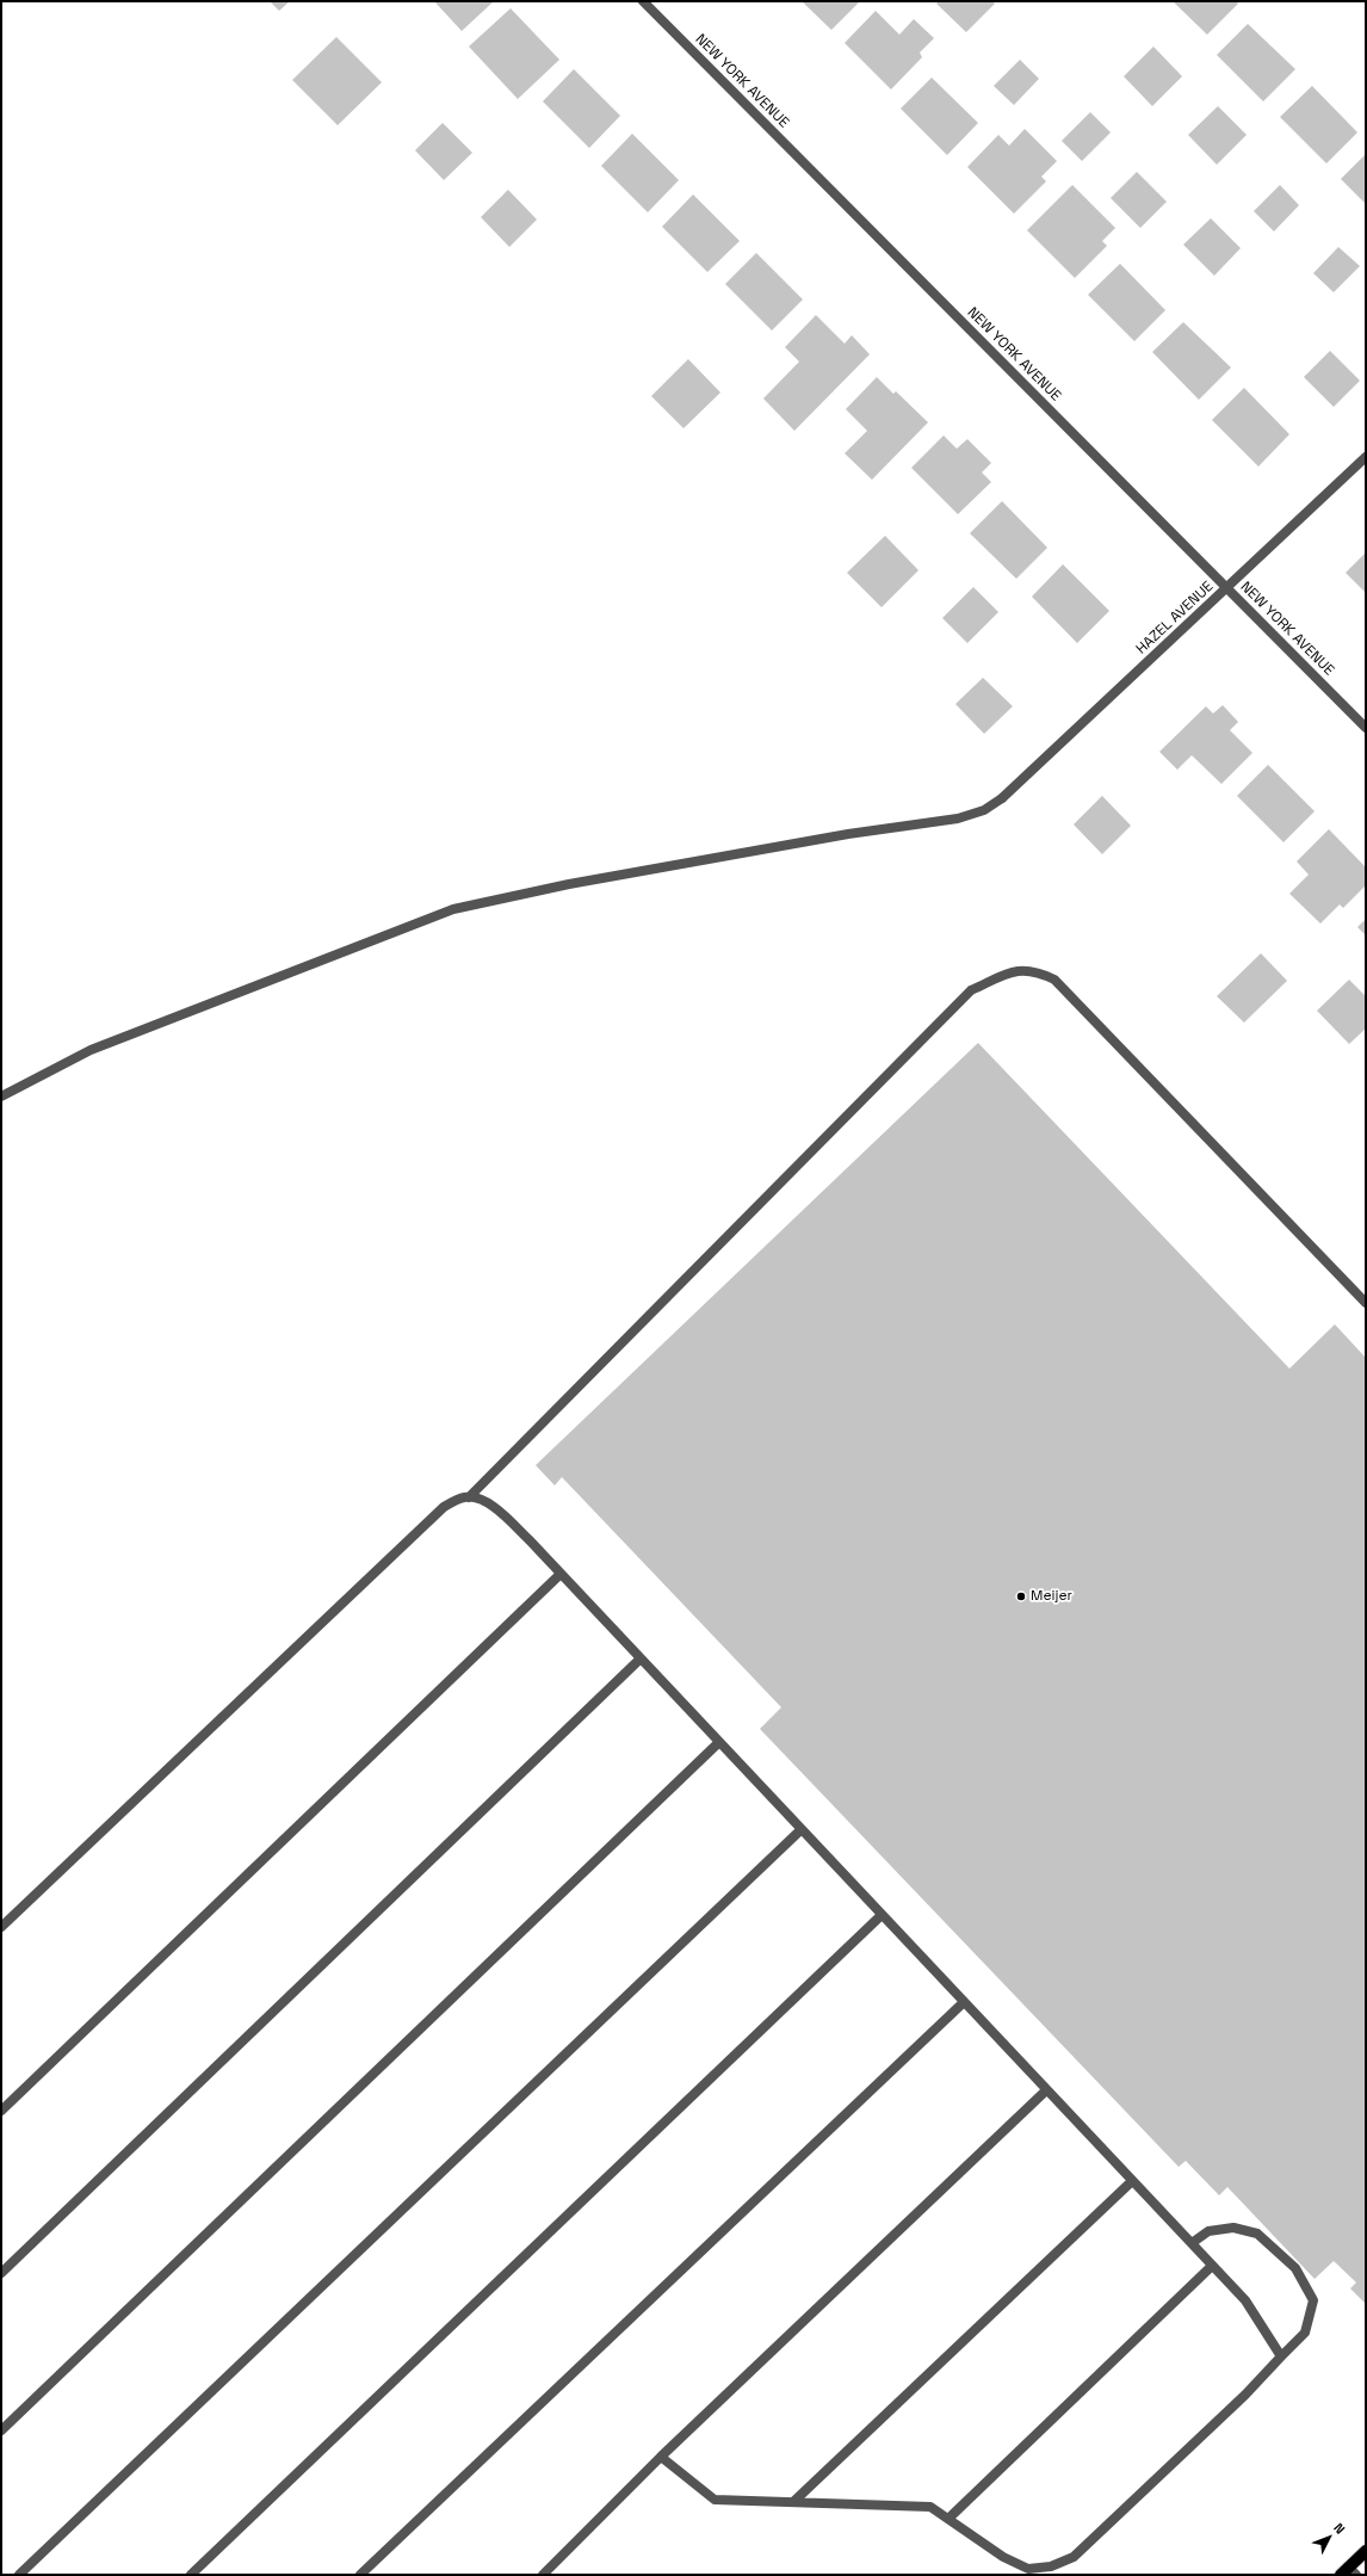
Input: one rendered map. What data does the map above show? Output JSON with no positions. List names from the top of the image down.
{
  "streets": {
    "street": ["NEW YORK AVENUE", "HAZEL AVENUE"]
  },
  "crossings": [
    ["NEW YORK AVENUE", "HAZEL AVENUE"]
  ],
  "places": ["Meijer"],
  "north": "top right"
}
